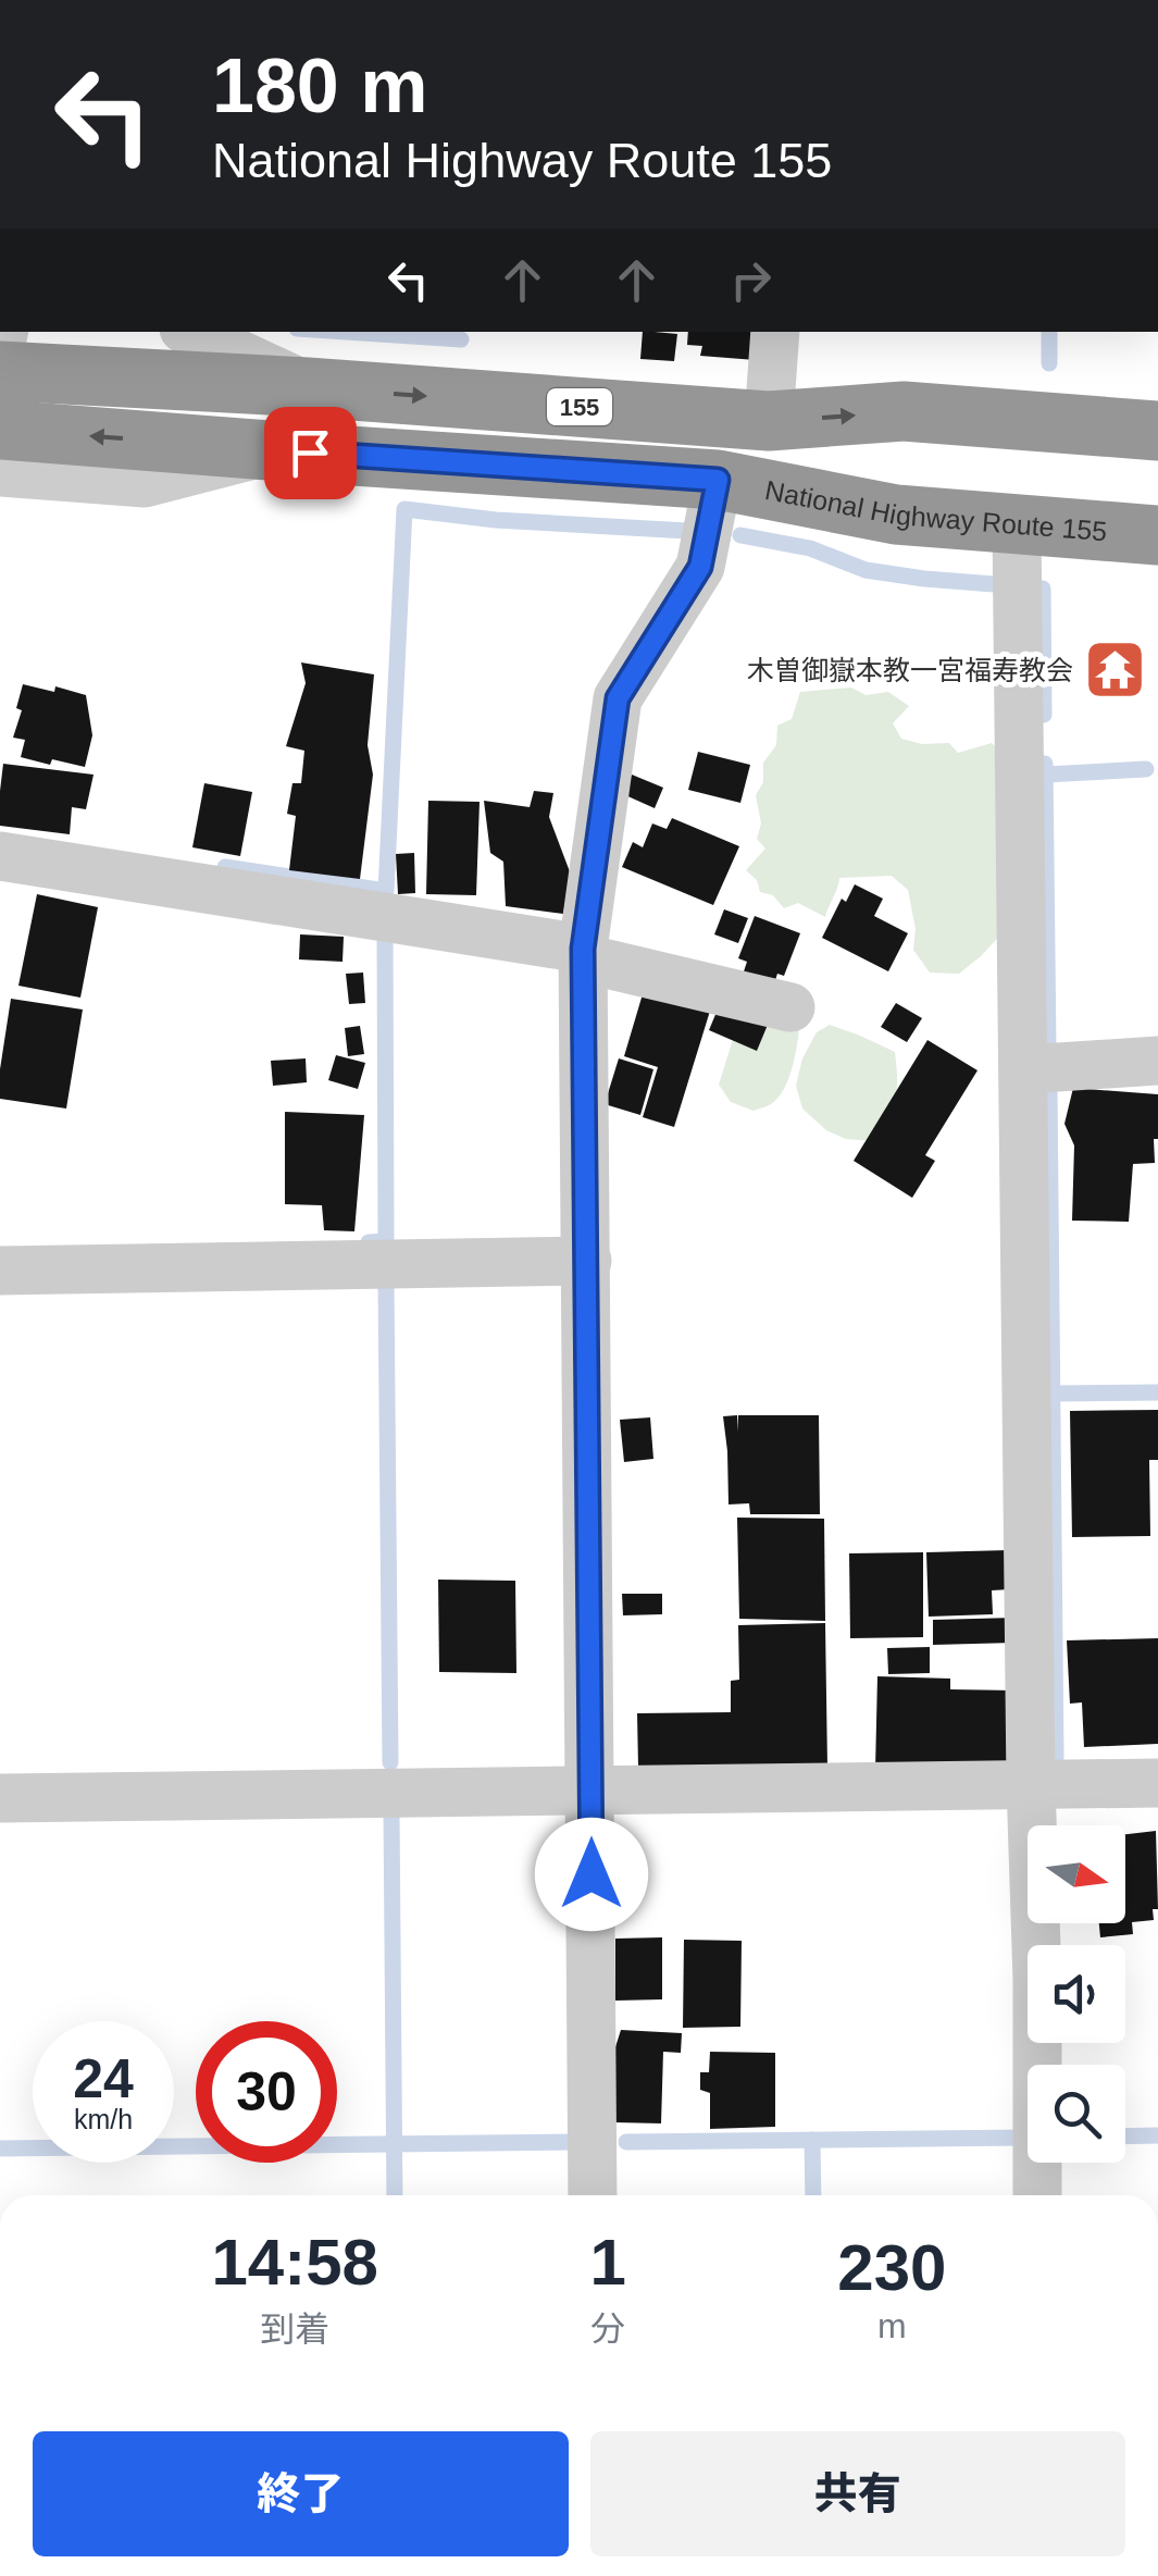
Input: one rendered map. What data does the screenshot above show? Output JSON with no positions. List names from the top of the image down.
{
  "streets": {
    "highway": ["155", "National Highway Route 155"]
  },
  "places": {
    "temple": ["木曽御嶽本教一宮福寿教会"]
  },
  "north": "right",
  "page": {
    "turn": ["180 m", "National Highway Route 155"],
    "speed": "24 km/h",
    "limit": "30",
    "eta": [
      "14:58",
      "到着",
      "1",
      "分",
      "230",
      "m"
    ],
    "buttons": ["終了", "共有"]
  }
}
